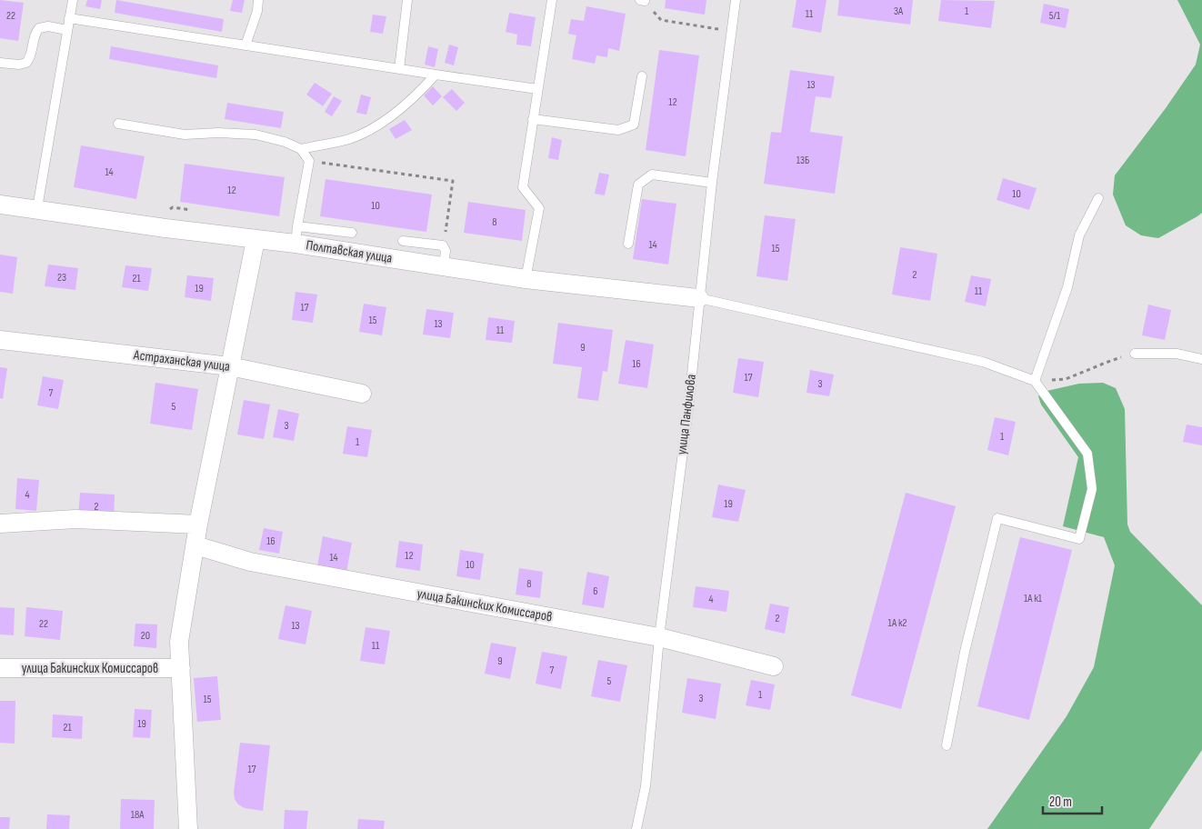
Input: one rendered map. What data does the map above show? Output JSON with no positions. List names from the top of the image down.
{
  "streets": {
    "street": ["Полтавская улица", "Астраханская улица", "улица Бакинских Комиссаров"],
    "lane": ["улица Панфилова"]
  },
  "crossings": [
    ["Полтавская улица", "улица Панфилова"],
    ["улица Панфилова", "улица Бакинских Комиссаров"]
  ],
  "house_numbers": [
    "3А",
    "1",
    "11",
    "22",
    "5/1",
    "13",
    "12",
    "13Б",
    "14",
    "12",
    "10",
    "10",
    "8",
    "14",
    "15",
    "2",
    "23",
    "21",
    "19",
    "11",
    "17",
    "15",
    "13",
    "11",
    "9",
    "16",
    "17",
    "3",
    "7",
    "5",
    "3",
    "1",
    "1",
    "4",
    "19",
    "2",
    "16",
    "12",
    "14",
    "10",
    "8",
    "6",
    "1А к1",
    "4",
    "2",
    "1А к2",
    "22",
    "13",
    "20",
    "11",
    "9",
    "7",
    "5",
    "1",
    "3",
    "15",
    "19",
    "21",
    "17",
    "18А"
  ],
  "scale_bar": "20 m"
}
